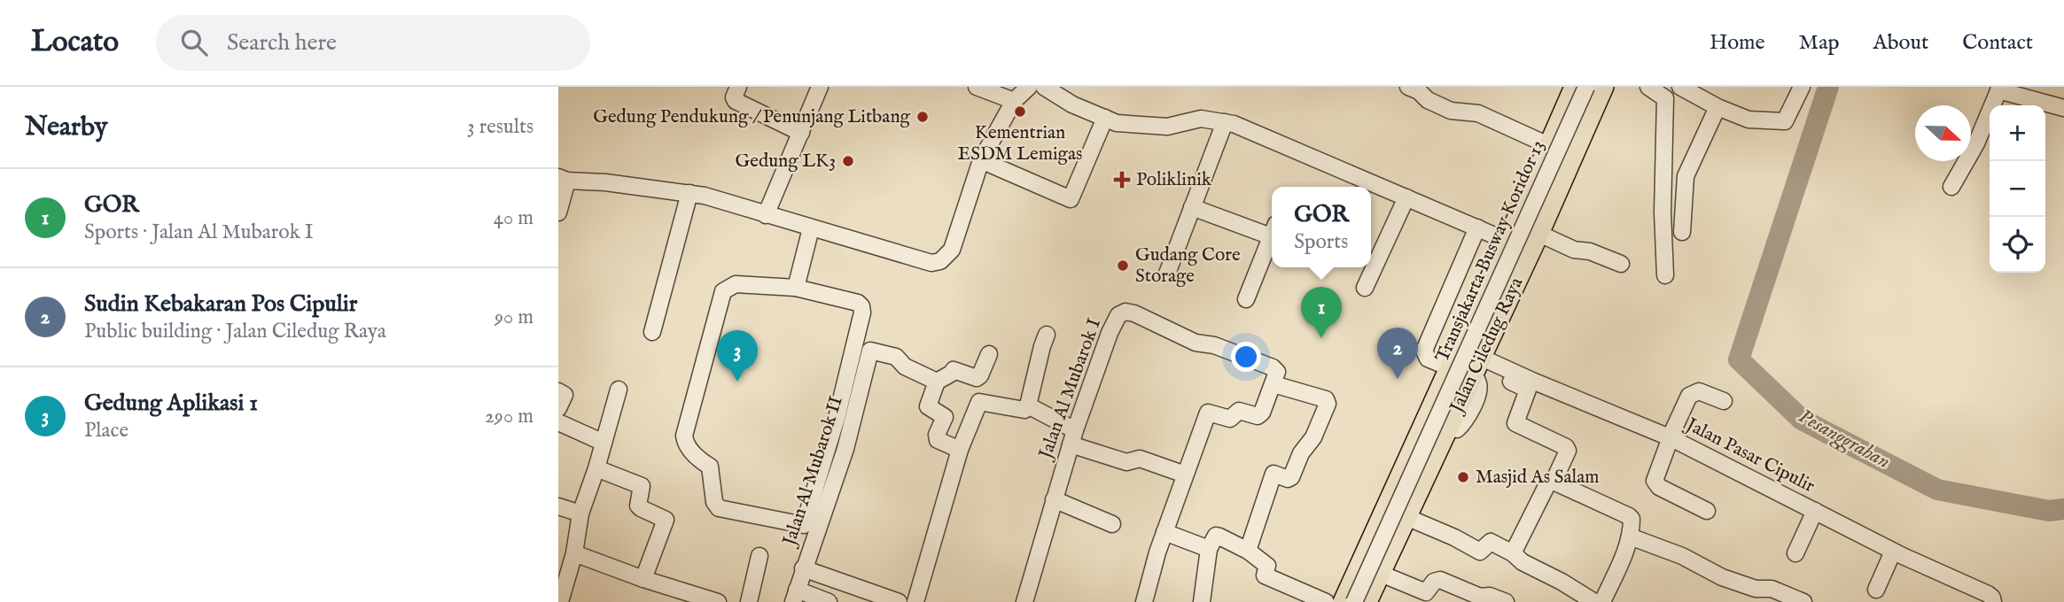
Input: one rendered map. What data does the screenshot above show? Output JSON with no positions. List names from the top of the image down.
{
  "streets": {
    "main road": ["Jalan Ciledug Raya"],
    "street": [
      "Transjakarta Busway Koridor 13",
      "Jalan Al Mubarok I",
      "Jalan Pasar Cipulir",
      "Jalan Al Mubarok II"
    ]
  },
  "crossings": [
    ["Jalan Ciledug Raya", "Jalan Pasar Cipulir"]
  ],
  "water": ["Pesanggrahan"],
  "places": {
    "other": [
      "Kementrian ESDM Lemigas",
      "Gedung Pendukung / Penunjang Litbang",
      "Gedung LK3",
      "Gudang Core Storage",
      "Masjid As Salam"
    ],
    "health": ["Poliklinik"]
  },
  "north": "right",
  "page": {
    "header": "Locato",
    "search": "Search here",
    "nav": [
      "Home",
      "Map",
      "About",
      "Contact"
    ],
    "heading": ["Nearby", "3 results"],
    "map_buttons": ["+", "−"],
    "list": [
      {
        "mark": "1",
        "name": "GOR",
        "note": "Sports · Jalan Al Mubarok I",
        "value": "40 m"
      },
      {
        "mark": "2",
        "name": "Sudin Kebakaran Pos Cipulir",
        "note": "Public building · Jalan Ciledug Raya",
        "value": "90 m"
      },
      {
        "mark": "3",
        "name": "Gedung Aplikasi 1",
        "note": "Place",
        "value": "290 m"
      }
    ],
    "popup": ["GOR", "Sports"],
    "pins": ["1", "2", "3"]
  }
}
